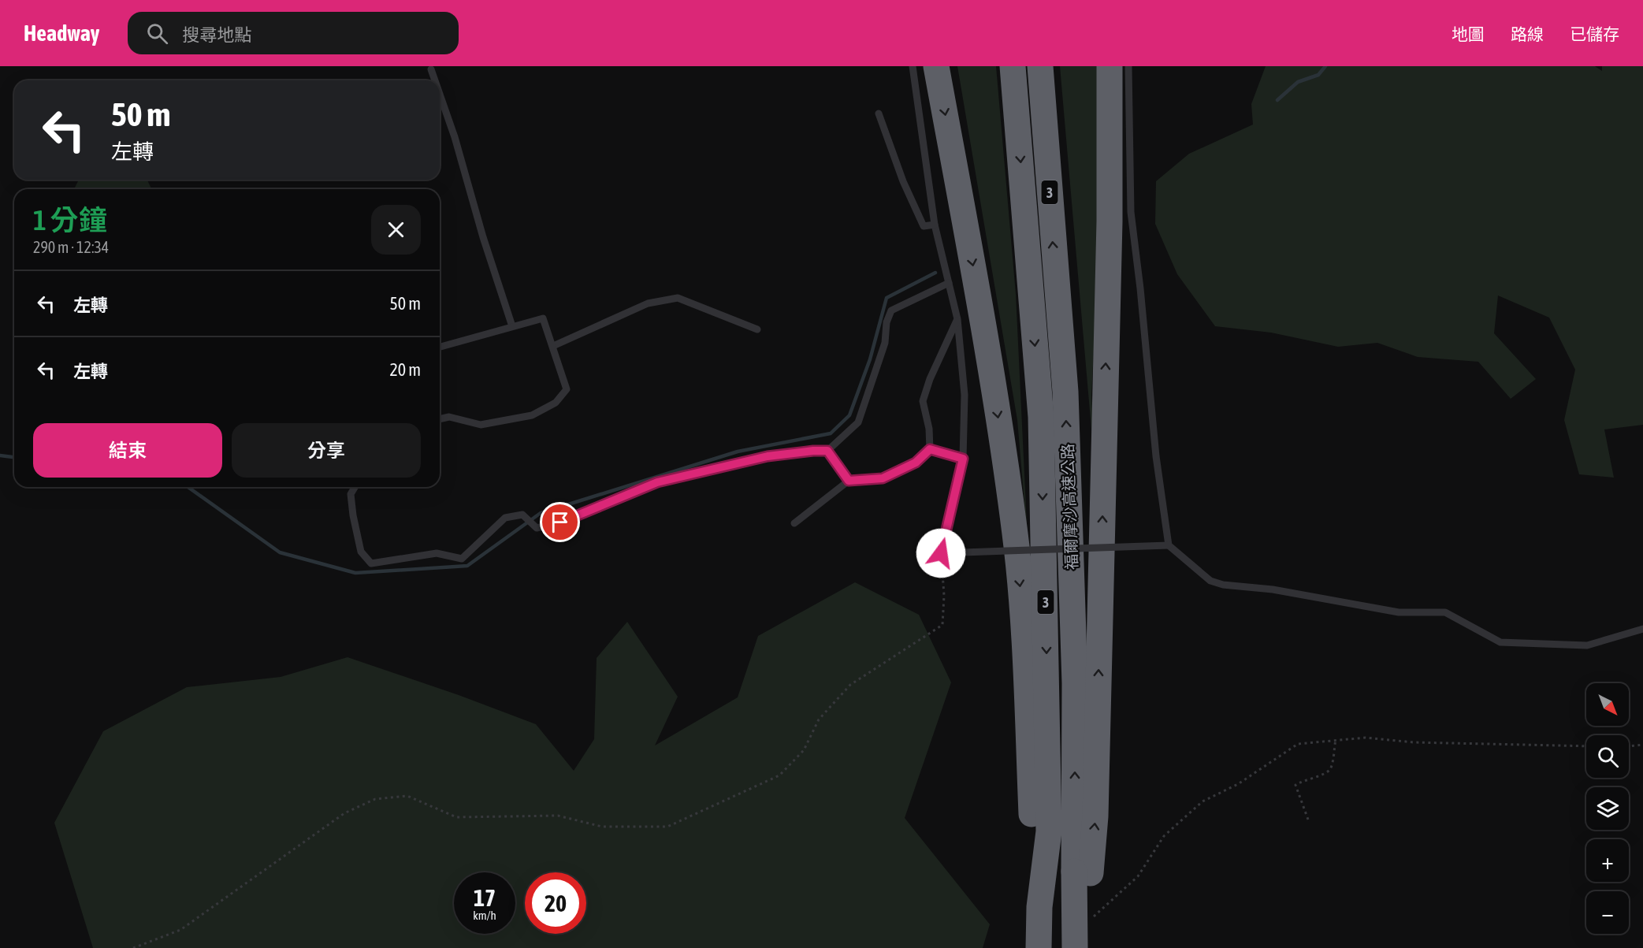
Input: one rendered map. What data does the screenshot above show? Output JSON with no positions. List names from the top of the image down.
{
  "streets": {
    "highway": ["3", "福爾摩沙高速公路"]
  },
  "crossings": [
    ["3", "福爾摩沙高速公路"]
  ],
  "north": "bottom right",
  "page": {
    "header": "Headway",
    "search": "搜尋地點",
    "nav": ["地圖", "路線", "已儲存"],
    "turn": ["50 m", "左轉"],
    "heading": ["1 分鐘", "290 m · 12:34"],
    "list": [
      {
        "name": "左轉",
        "value": "50 m"
      },
      {
        "name": "左轉",
        "value": "20 m"
      }
    ],
    "buttons": ["結束", "分享"],
    "map_buttons": ["+", "−"],
    "speed": "17 km/h",
    "limit": "20"
  }
}
